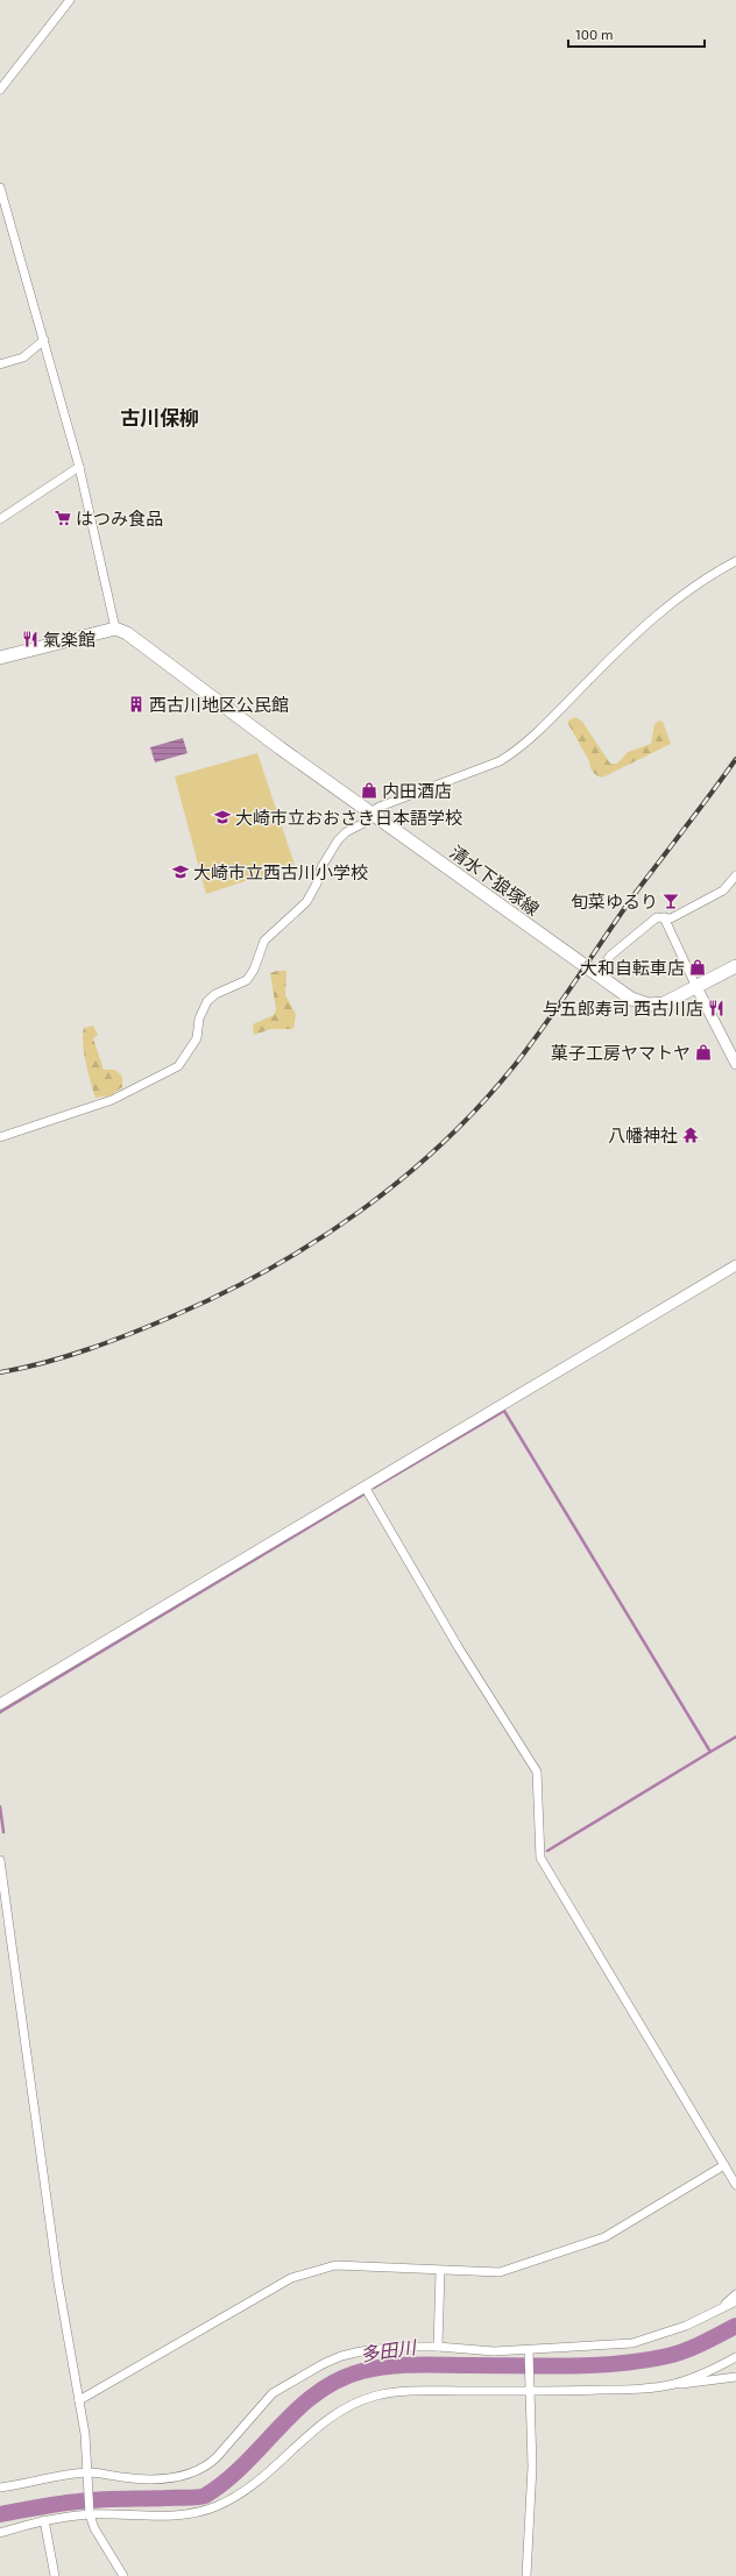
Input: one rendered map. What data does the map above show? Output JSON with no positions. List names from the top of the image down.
{
  "streets": {
    "main road": ["清水下狼塚線"]
  },
  "districts": ["古川保柳"],
  "water": ["多田川"],
  "places": {
    "supermarket": ["はつみ食品"],
    "restaurant": ["氣楽館", "与五郎寿司 西古川店"],
    "building": ["西古川地区公民館"],
    "shop": ["内田酒店", "大和自転車店", "菓子工房ヤマトヤ"],
    "school or university": ["大崎市立おおさき日本語学校", "大崎市立西古川小学校"],
    "bar": ["旬菜ゆるり"],
    "temple": ["八幡神社"]
  },
  "scale_bar": "100 m"
}
